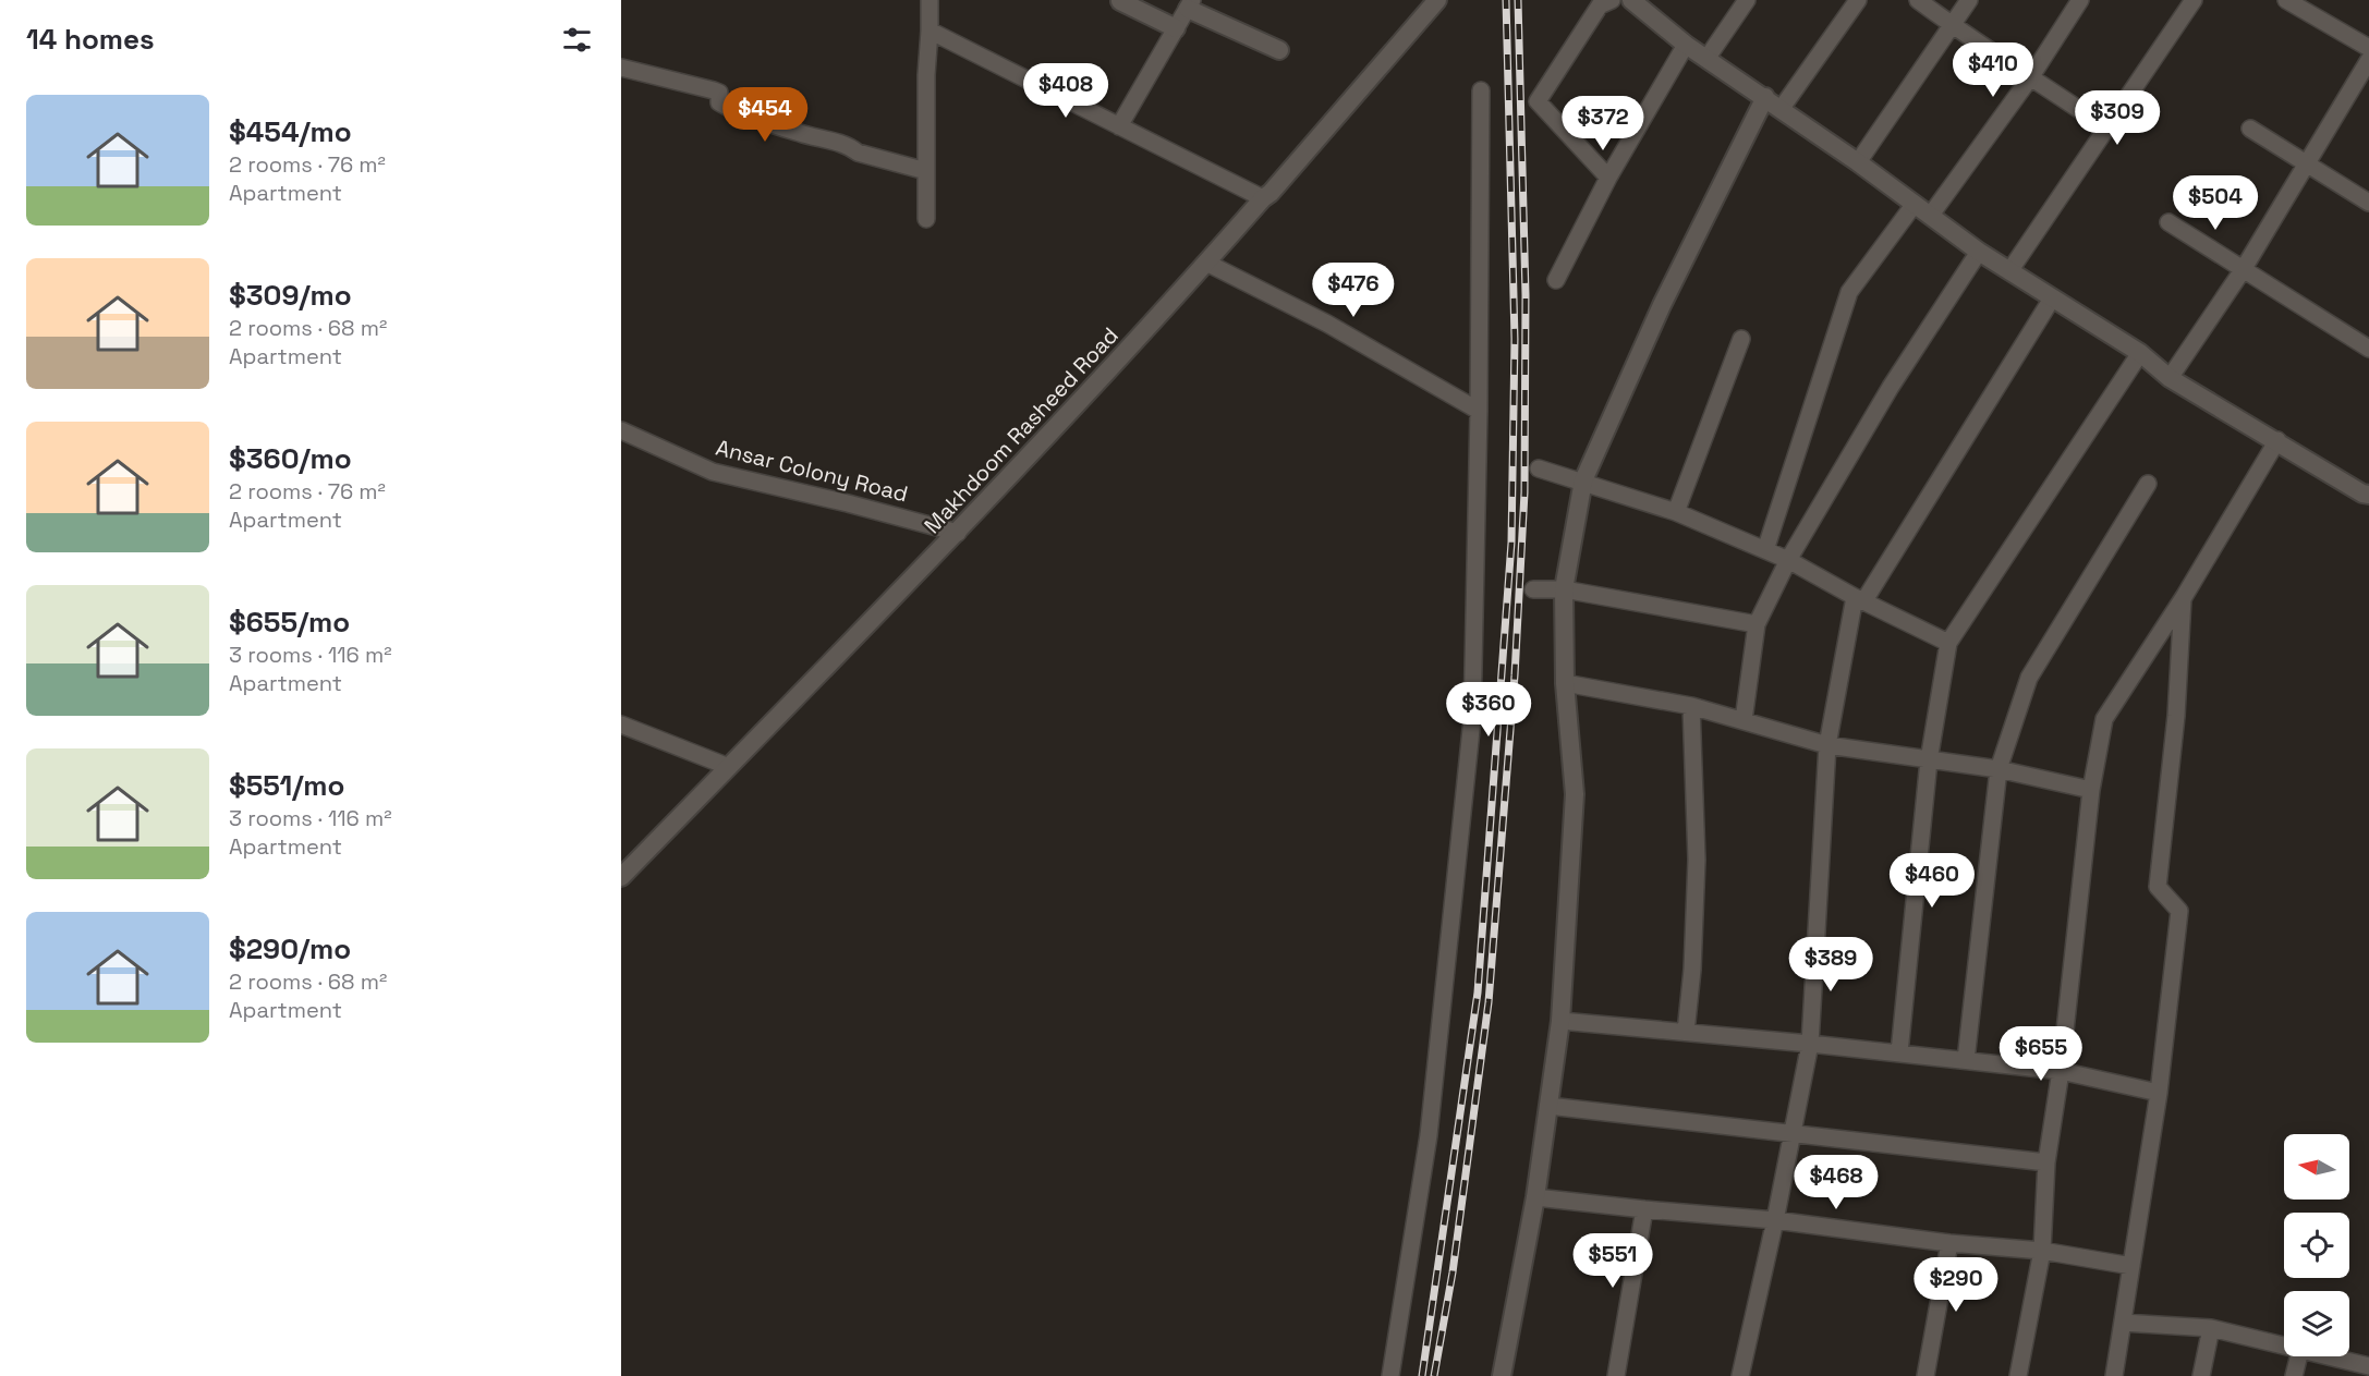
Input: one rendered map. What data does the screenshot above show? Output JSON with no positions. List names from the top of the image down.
{
  "streets": {
    "street": ["Makhdoom Rasheed Road", "Ansar Colony Road"]
  },
  "crossings": [
    ["Makhdoom Rasheed Road", "Ansar Colony Road"]
  ],
  "north": "left",
  "page": {
    "heading": "14 homes",
    "price": [
      "$410",
      "$408",
      "$454",
      "$309",
      "$372",
      "$504",
      "$476",
      "$360",
      "$460",
      "$389",
      "$655",
      "$468",
      "$551",
      "$290"
    ],
    "list": [
      {
        "name": "$454/mo",
        "note": "2 rooms · 76 m² · Apartment"
      },
      {
        "name": "$309/mo",
        "note": "2 rooms · 68 m² · Apartment"
      },
      {
        "name": "$360/mo",
        "note": "2 rooms · 76 m² · Apartment"
      },
      {
        "name": "$655/mo",
        "note": "3 rooms · 116 m² · Apartment"
      },
      {
        "name": "$551/mo",
        "note": "3 rooms · 116 m² · Apartment"
      },
      {
        "name": "$290/mo",
        "note": "2 rooms · 68 m² · Apartment"
      }
    ]
  }
}
